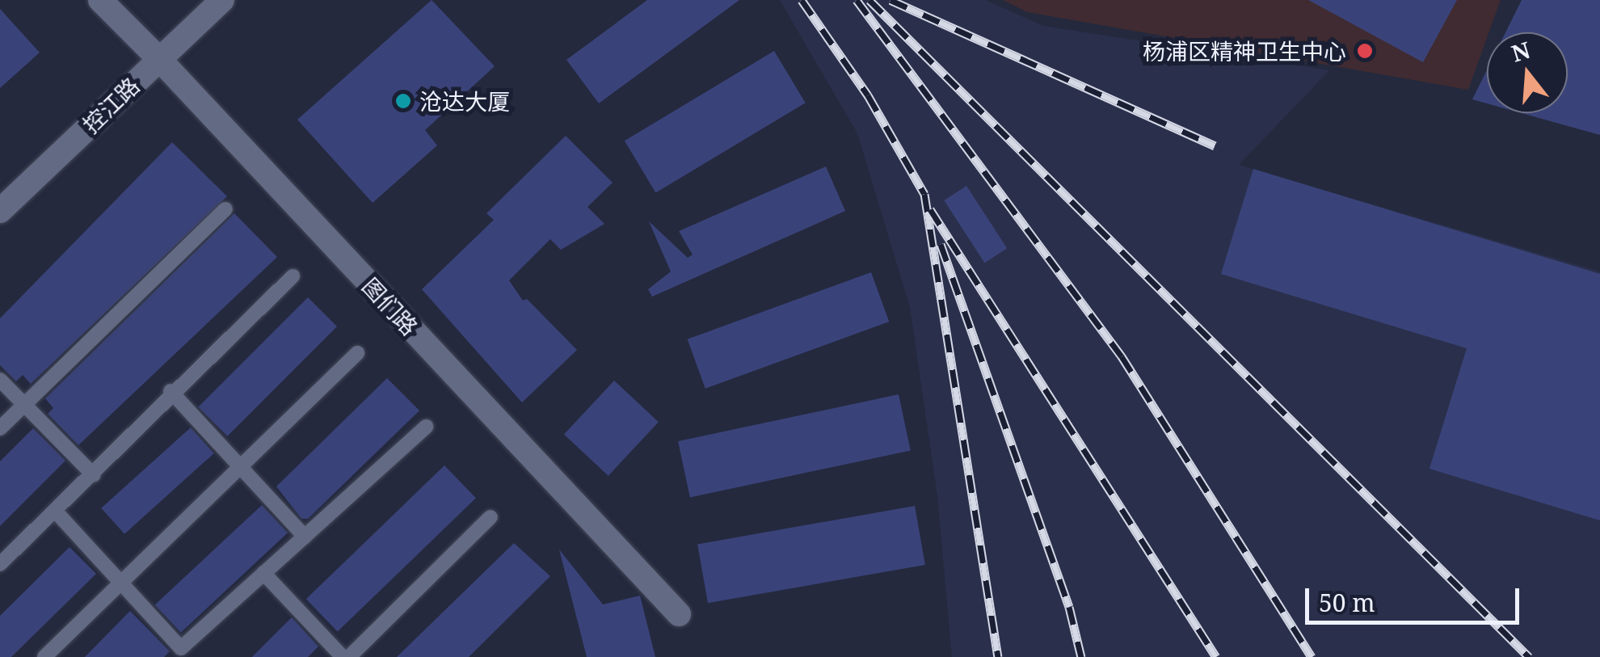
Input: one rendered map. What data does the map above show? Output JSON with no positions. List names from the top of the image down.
{
  "streets": {
    "street": ["控江路", "图们路"]
  },
  "crossings": [
    ["控江路", "图们路"]
  ],
  "places": ["杨浦区精神卫生中心", "沧达大厦"],
  "scale_bar": "50 m",
  "north": "top"
}
